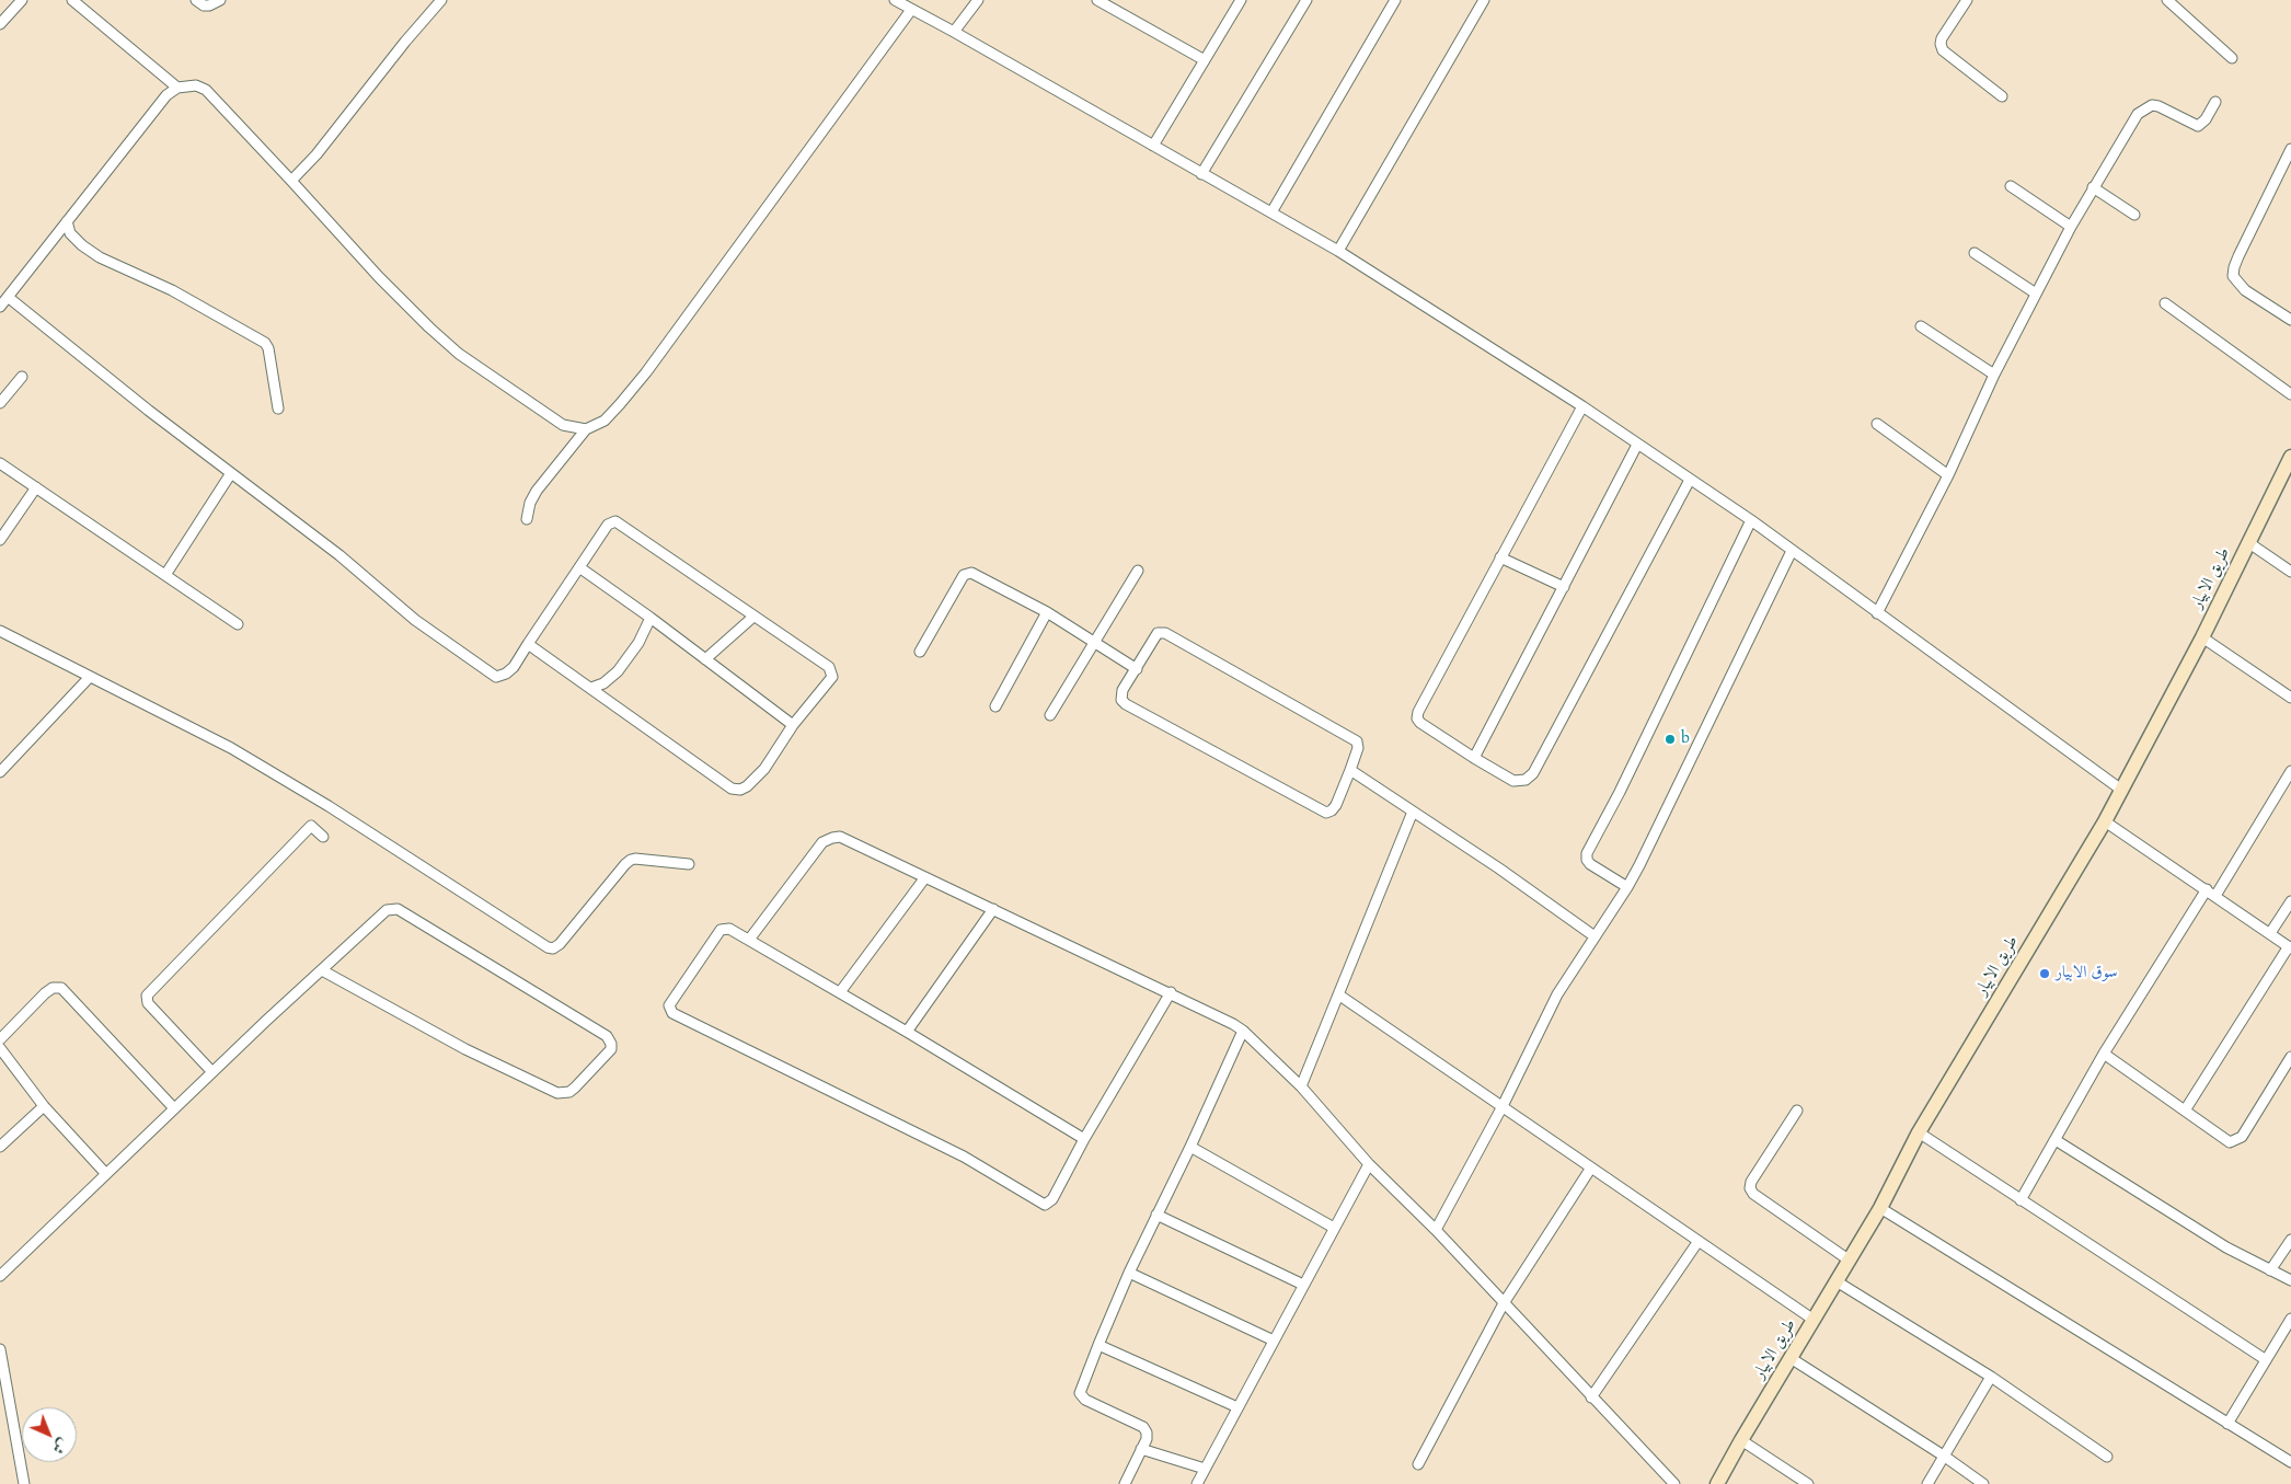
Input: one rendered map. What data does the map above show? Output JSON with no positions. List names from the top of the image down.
{
  "streets": {
    "main road": ["طريق الابيار"]
  },
  "places": ["b", "سوق الابيار"],
  "north": "bottom right"
}
